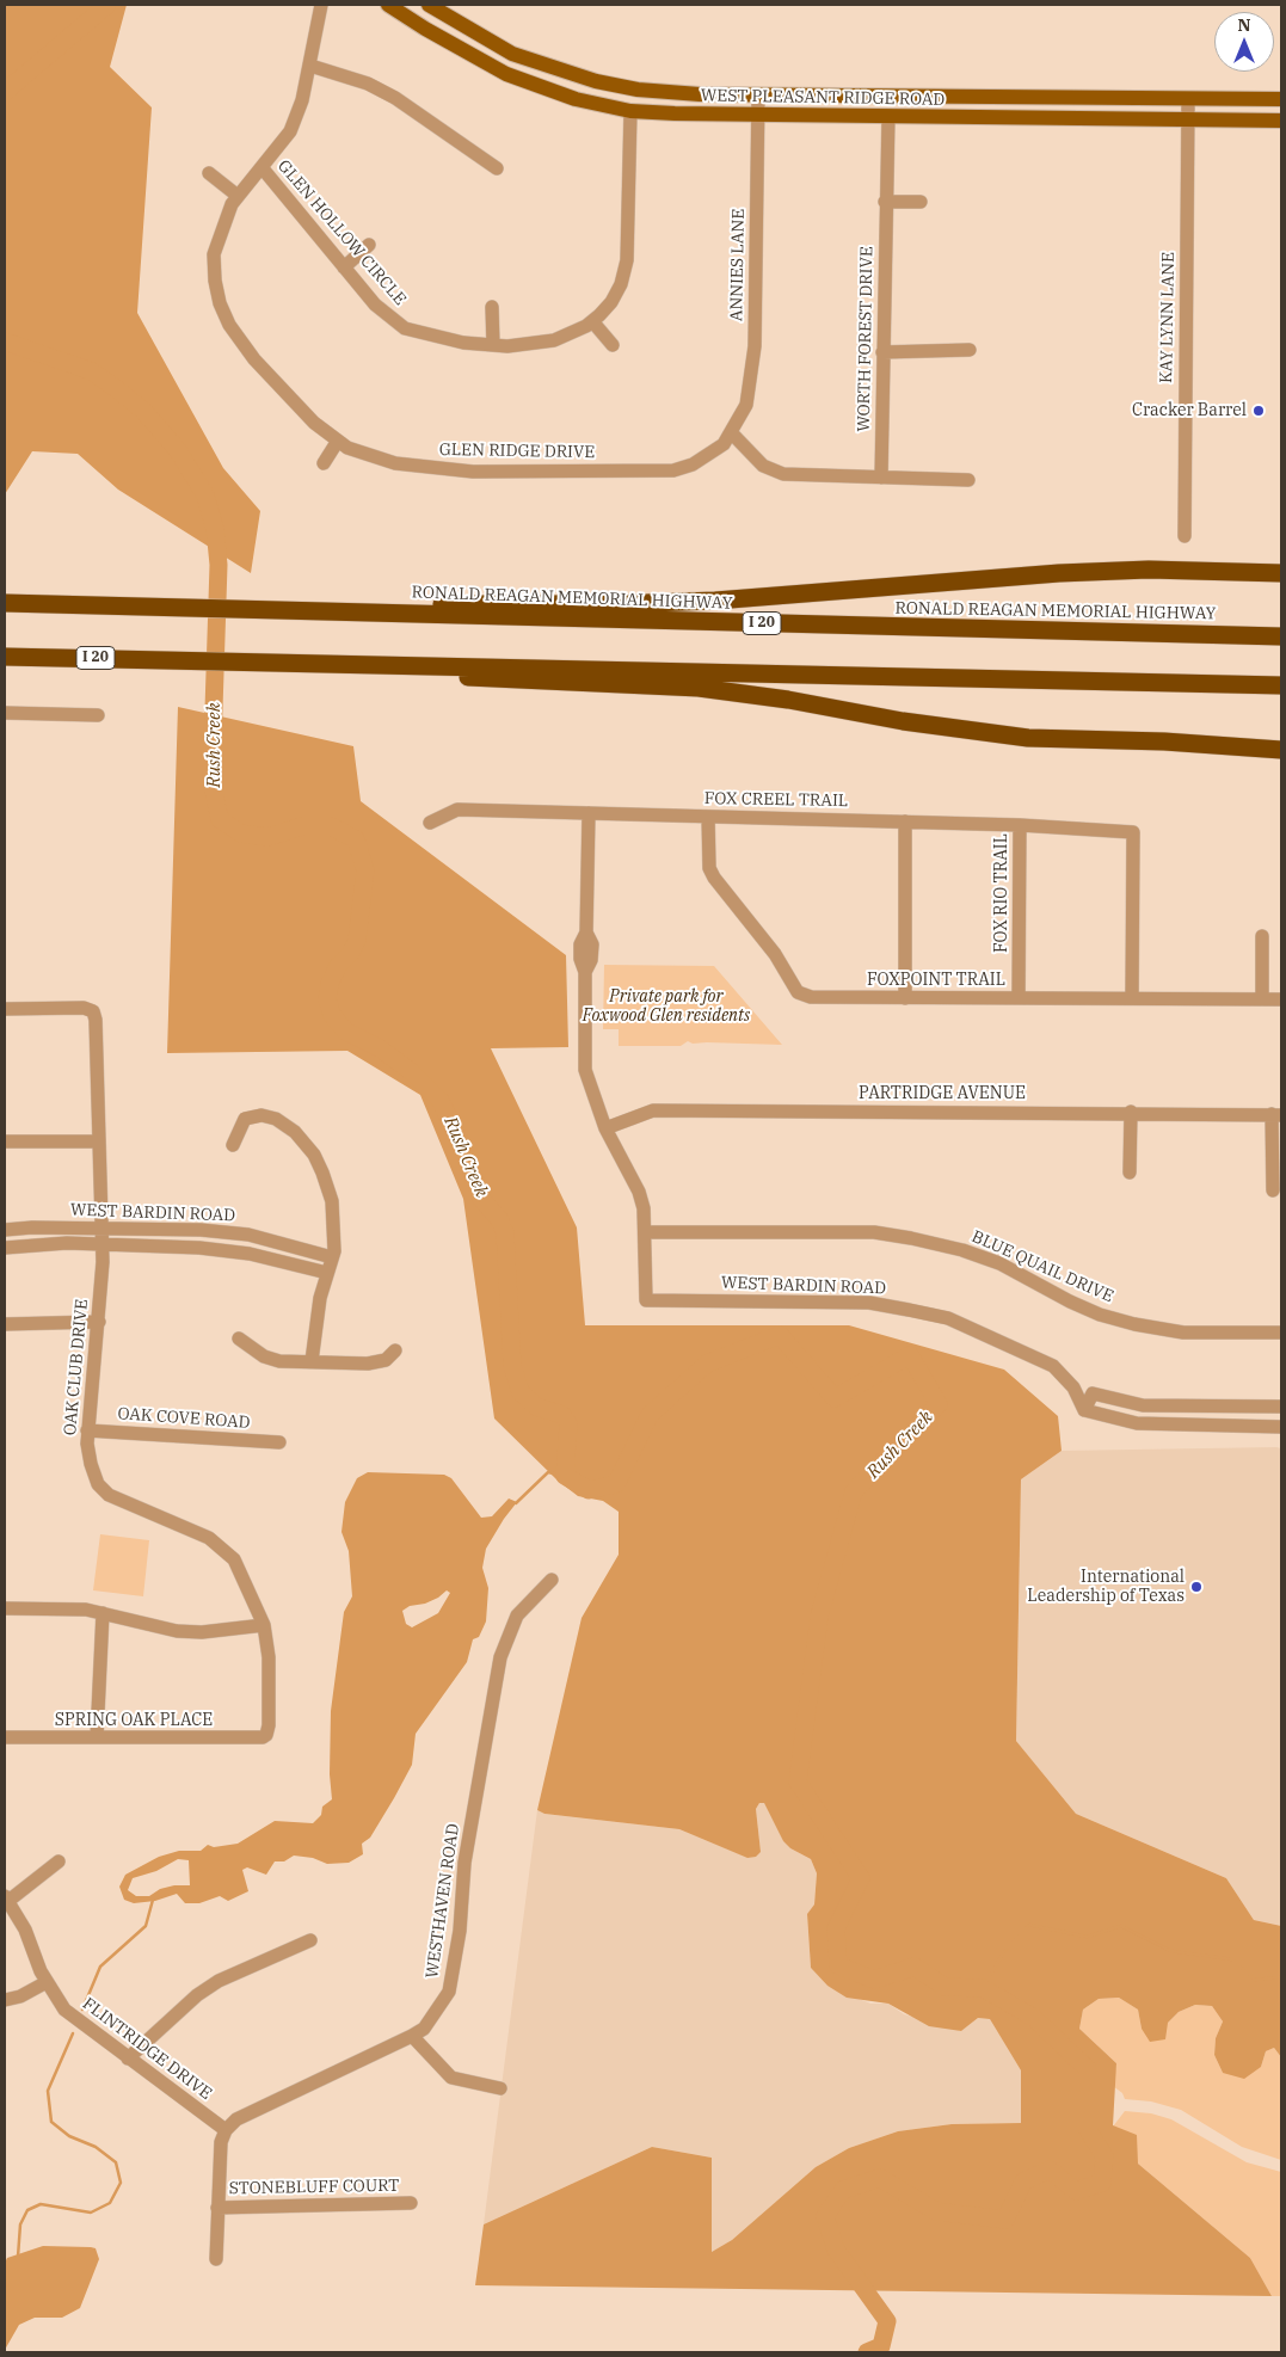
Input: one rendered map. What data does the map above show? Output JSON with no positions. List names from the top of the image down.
{
  "streets": {
    "highway": ["RONALD REAGAN MEMORIAL HIGHWAY", "I 20"],
    "main road": ["WEST PLEASANT RIDGE ROAD"],
    "street": [
      "GLEN HOLLOW CIRCLE",
      "ANNIES LANE",
      "KAY LYNN LANE",
      "WORTH FOREST DRIVE",
      "GLEN RIDGE DRIVE",
      "FOX CREEL TRAIL",
      "FOX RIO TRAIL",
      "FOXPOINT TRAIL",
      "PARTRIDGE AVENUE",
      "WEST BARDIN ROAD",
      "BLUE QUAIL DRIVE",
      "OAK CLUB DRIVE",
      "OAK COVE ROAD",
      "SPRING OAK PLACE",
      "WESTHAVEN ROAD",
      "FLINTRIDGE DRIVE",
      "STONEBLUFF COURT"
    ]
  },
  "crossings": [
    ["WEST PLEASANT RIDGE ROAD", "GLEN HOLLOW CIRCLE"],
    ["WEST PLEASANT RIDGE ROAD", "ANNIES LANE"],
    ["WEST PLEASANT RIDGE ROAD", "KAY LYNN LANE"],
    ["WEST PLEASANT RIDGE ROAD", "WORTH FOREST DRIVE"],
    ["GLEN HOLLOW CIRCLE", "GLEN RIDGE DRIVE"],
    ["ANNIES LANE", "GLEN RIDGE DRIVE"],
    ["FOX CREEL TRAIL", "FOX RIO TRAIL"],
    ["FOX CREEL TRAIL", "FOXPOINT TRAIL"],
    ["FOX RIO TRAIL", "FOXPOINT TRAIL"],
    ["WEST BARDIN ROAD", "BLUE QUAIL DRIVE"],
    ["WEST BARDIN ROAD", "OAK CLUB DRIVE"],
    ["OAK CLUB DRIVE", "OAK COVE ROAD"],
    ["OAK CLUB DRIVE", "SPRING OAK PLACE"],
    ["WESTHAVEN ROAD", "FLINTRIDGE DRIVE"]
  ],
  "water": ["Rush Creek"],
  "parks": ["Private park for Foxwood Glen residents"],
  "places": ["Cracker Barrel", "International Leadership of Texas"],
  "north": "top"
}
